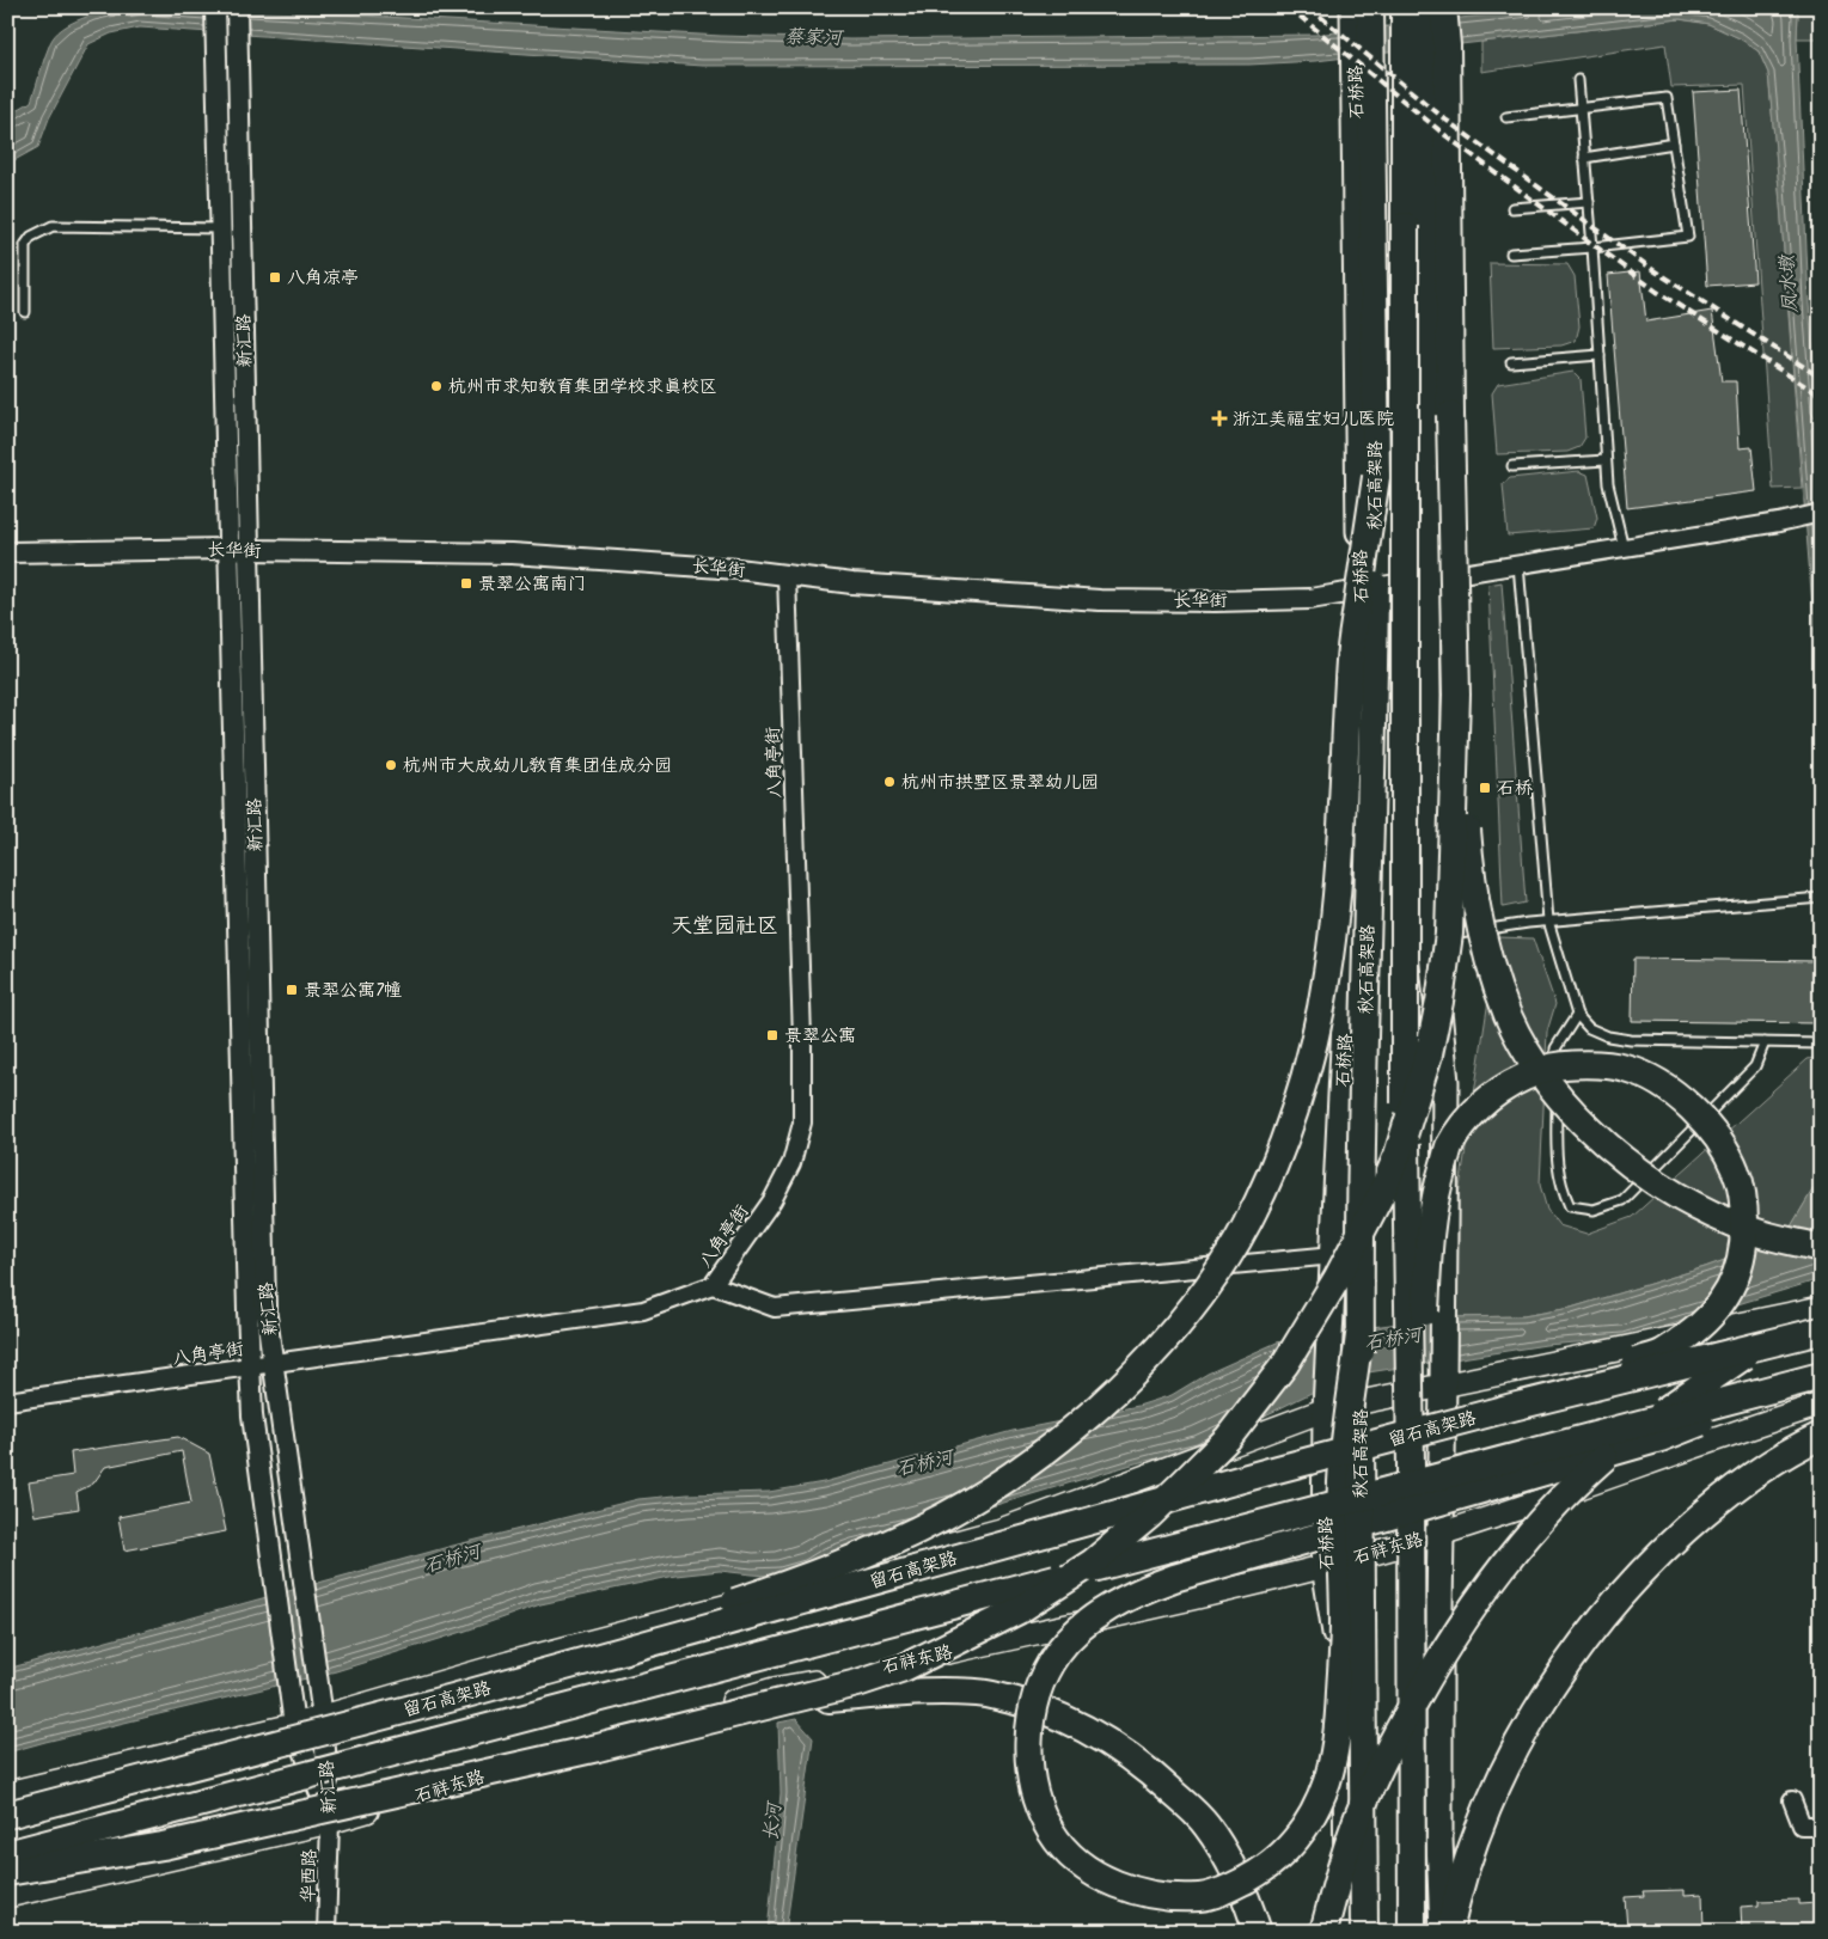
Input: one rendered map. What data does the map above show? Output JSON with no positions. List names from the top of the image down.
{
  "streets": {
    "highway": ["秋石高架路", "留石高架路"],
    "main road": ["石桥路", "石祥东路"],
    "street": [
      "新汇路",
      "长华街",
      "八角亭街",
      "华西路"
    ]
  },
  "crossings": [
    ["石桥路", "秋石高架路"],
    ["石桥路", "长华街"],
    ["石桥路", "石祥东路"],
    ["新汇路", "长华街"],
    ["新汇路", "八角亭街"],
    ["新汇路", "石祥东路"],
    ["新汇路", "华西路"],
    ["长华街", "八角亭街"],
    ["石祥东路", "华西路"]
  ],
  "districts": ["天堂园社区"],
  "water": [
    "蔡家河",
    "凤水墩",
    "石桥河",
    "长河"
  ],
  "places": {
    "transit": [
      "八角凉亭",
      "景翠公寓南门",
      "石桥",
      "景翆公寓7幢",
      "景翠公寓"
    ],
    "other": ["杭州市求知教育集团学校求真校区", "杭州市大成幼儿教育集团佳成分园", "杭州市拱墅区景翠幼儿园"],
    "health": ["浙江美福宝妇儿医院"]
  }
}
